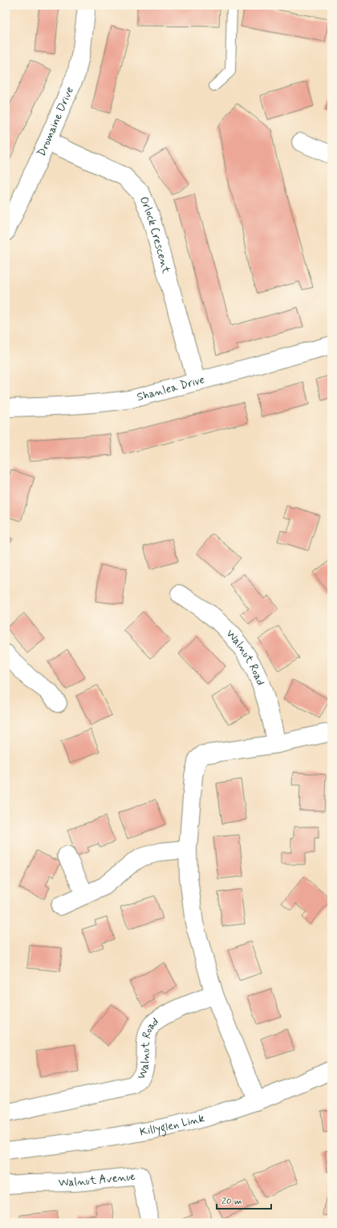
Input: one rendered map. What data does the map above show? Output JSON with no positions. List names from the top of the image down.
{
  "streets": {
    "street": [
      "Dromaine Drive",
      "Orlock Crescent",
      "Shanlea Drive",
      "Walnut Road",
      "Killyglen Link",
      "Walnut Avenue"
    ]
  },
  "crossings": [
    ["Dromaine Drive", "Orlock Crescent"],
    ["Orlock Crescent", "Shanlea Drive"]
  ],
  "scale_bar": "20 m"
}
